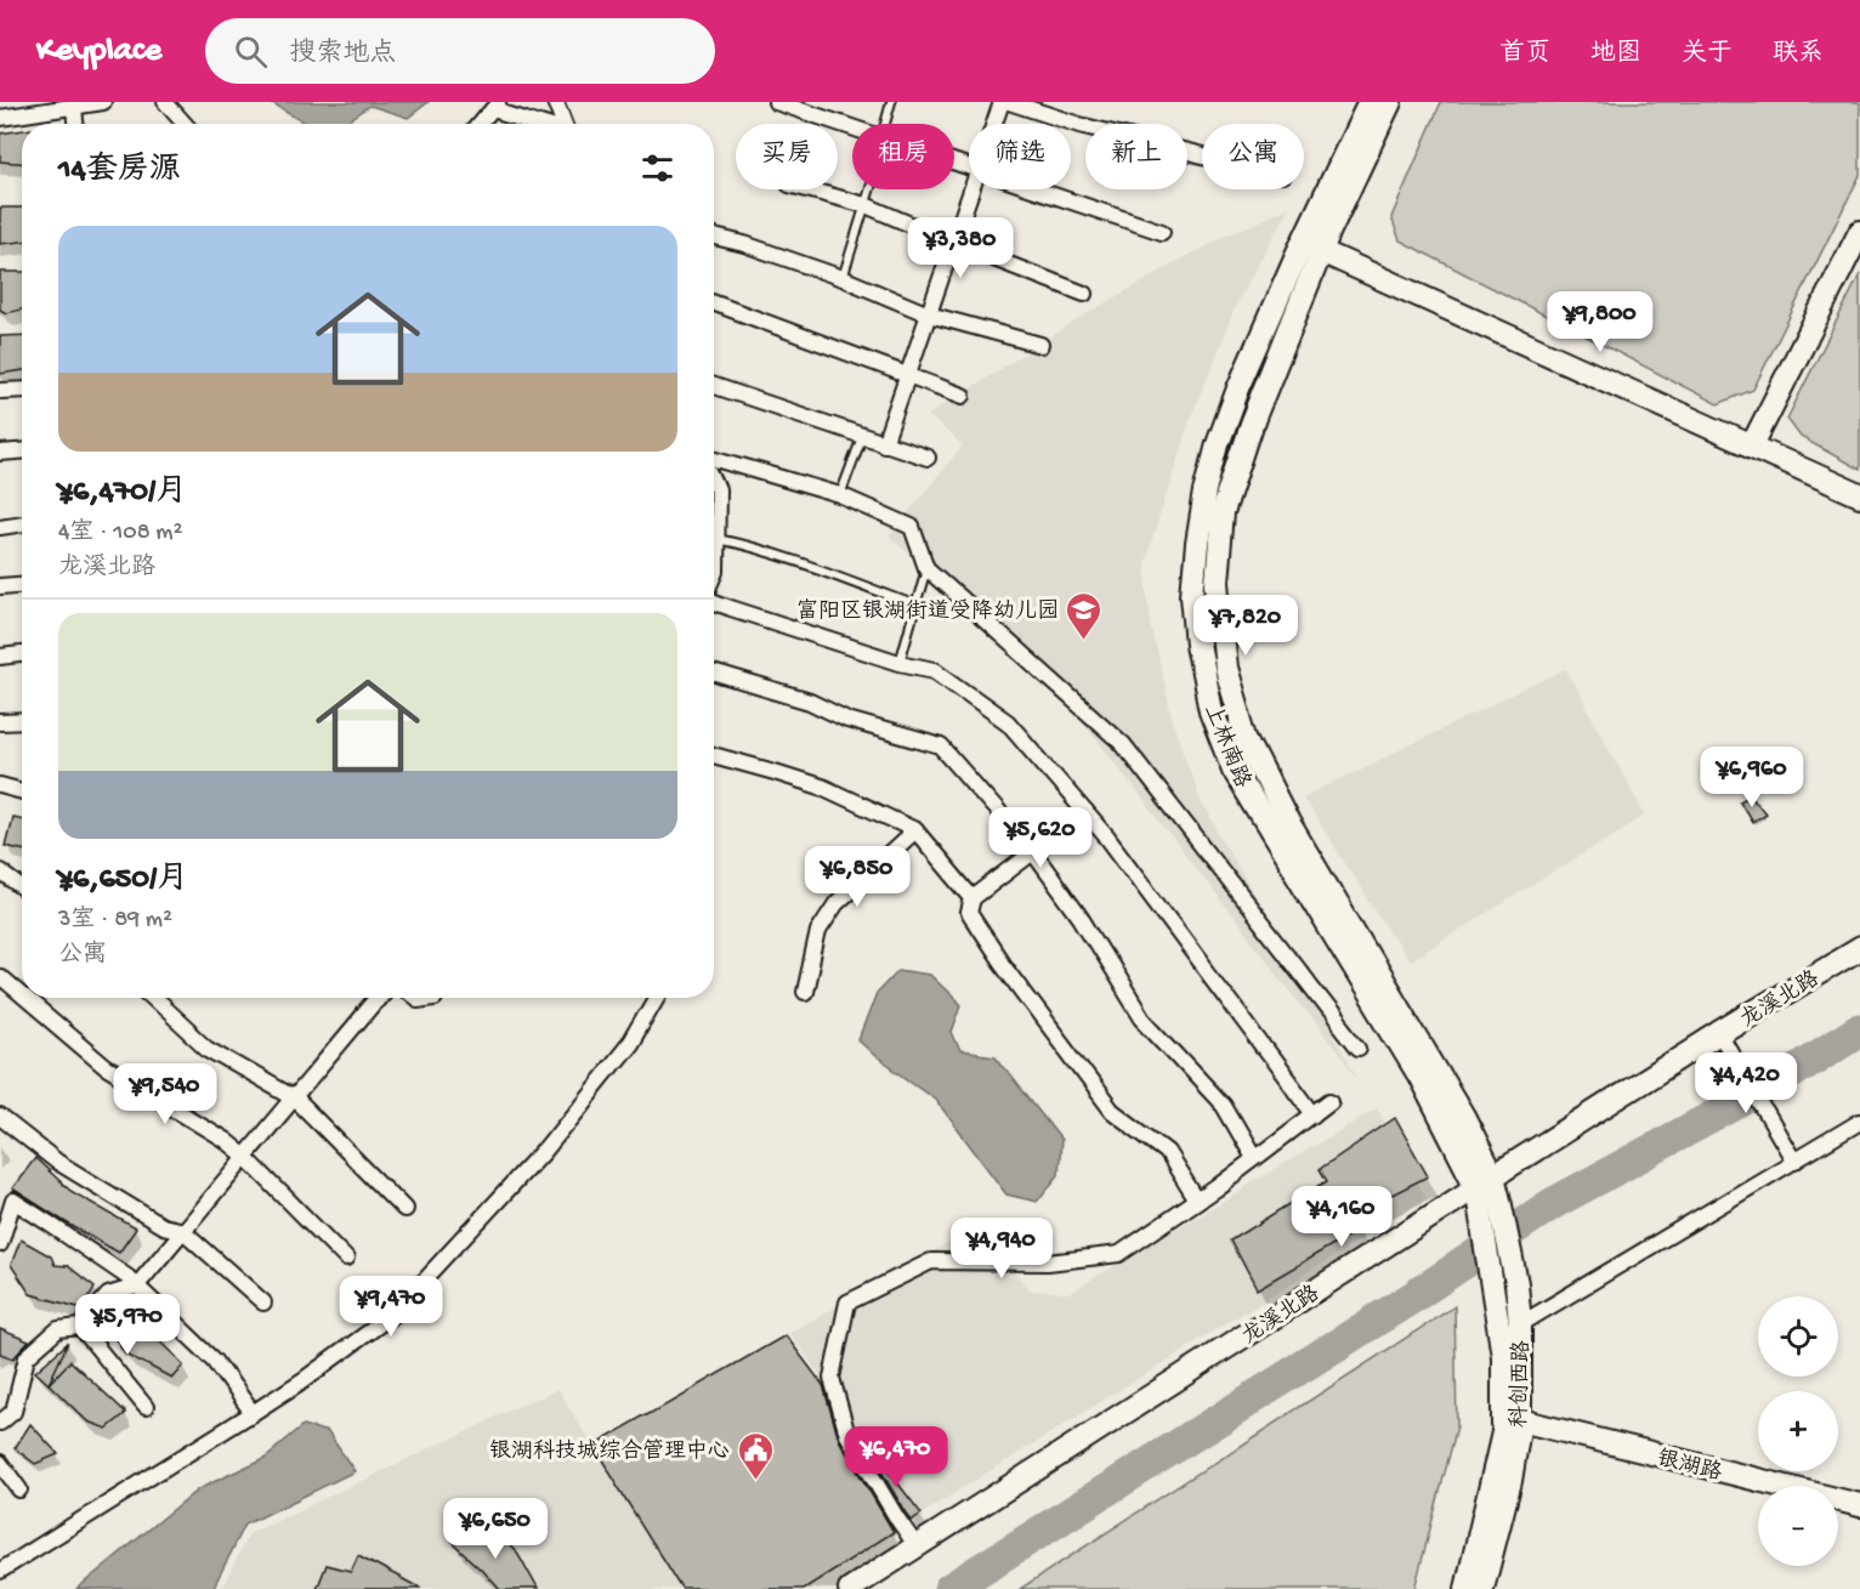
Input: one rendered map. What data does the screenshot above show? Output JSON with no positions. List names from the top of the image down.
{
  "streets": {
    "street": [
      "上林南路",
      "龙溪北路",
      "科创西路",
      "银湖路"
    ]
  },
  "crossings": [
    ["上林南路", "龙溪北路"],
    ["上林南路", "科创西路"],
    ["龙溪北路", "科创西路"],
    ["科创西路", "银湖路"]
  ],
  "places": {
    "school or university": ["富阳区银湖街道受降幼儿园"],
    "public building": ["银湖科技城综合管理中心"]
  },
  "page": {
    "header": "Keyplace",
    "search": "搜索地点",
    "nav": [
      "首页",
      "地图",
      "关于",
      "联系"
    ],
    "chip": [
      "买房",
      "租房",
      "筛选",
      "新上",
      "公寓"
    ],
    "heading": "14套房源",
    "list": [
      {
        "name": "¥6,470/月",
        "note": "4室 · 108 m² · 龙溪北路"
      },
      {
        "name": "¥6,650/月",
        "note": "3室 · 89 m² · 公寓"
      }
    ],
    "price": [
      "¥3,380",
      "¥9,800",
      "¥7,820",
      "¥6,960",
      "¥5,620",
      "¥6,850",
      "¥4,420",
      "¥9,540",
      "¥4,160",
      "¥4,940",
      "¥9,470",
      "¥5,970",
      "¥6,470",
      "¥6,650"
    ],
    "map_buttons": ["+", "−"]
  }
}
